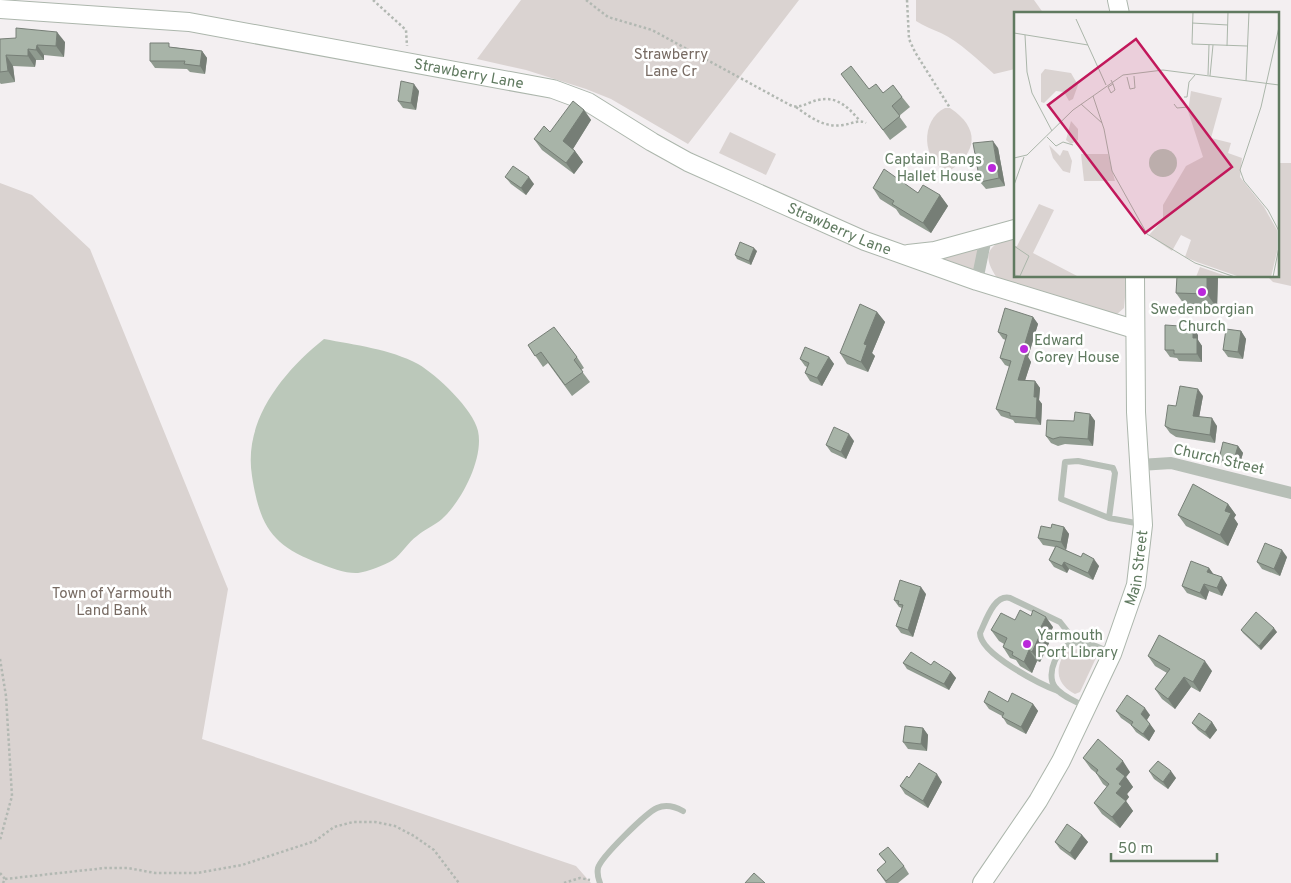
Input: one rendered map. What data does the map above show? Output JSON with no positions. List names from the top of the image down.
{
  "streets": {
    "street": ["Strawberry Lane", "Church Street", "Main Street"]
  },
  "crossings": [
    ["Strawberry Lane", "Main Street"],
    ["Church Street", "Main Street"]
  ],
  "parks": ["Strawberry Lane Cr", "Town of Yarmouth Land Bank"],
  "places": [
    "Captain Bangs Hallet House",
    "Swedenborgian Church",
    "Edward Gorey House",
    "Yarmouth Port Library"
  ],
  "scale_bar": "50 m"
}
